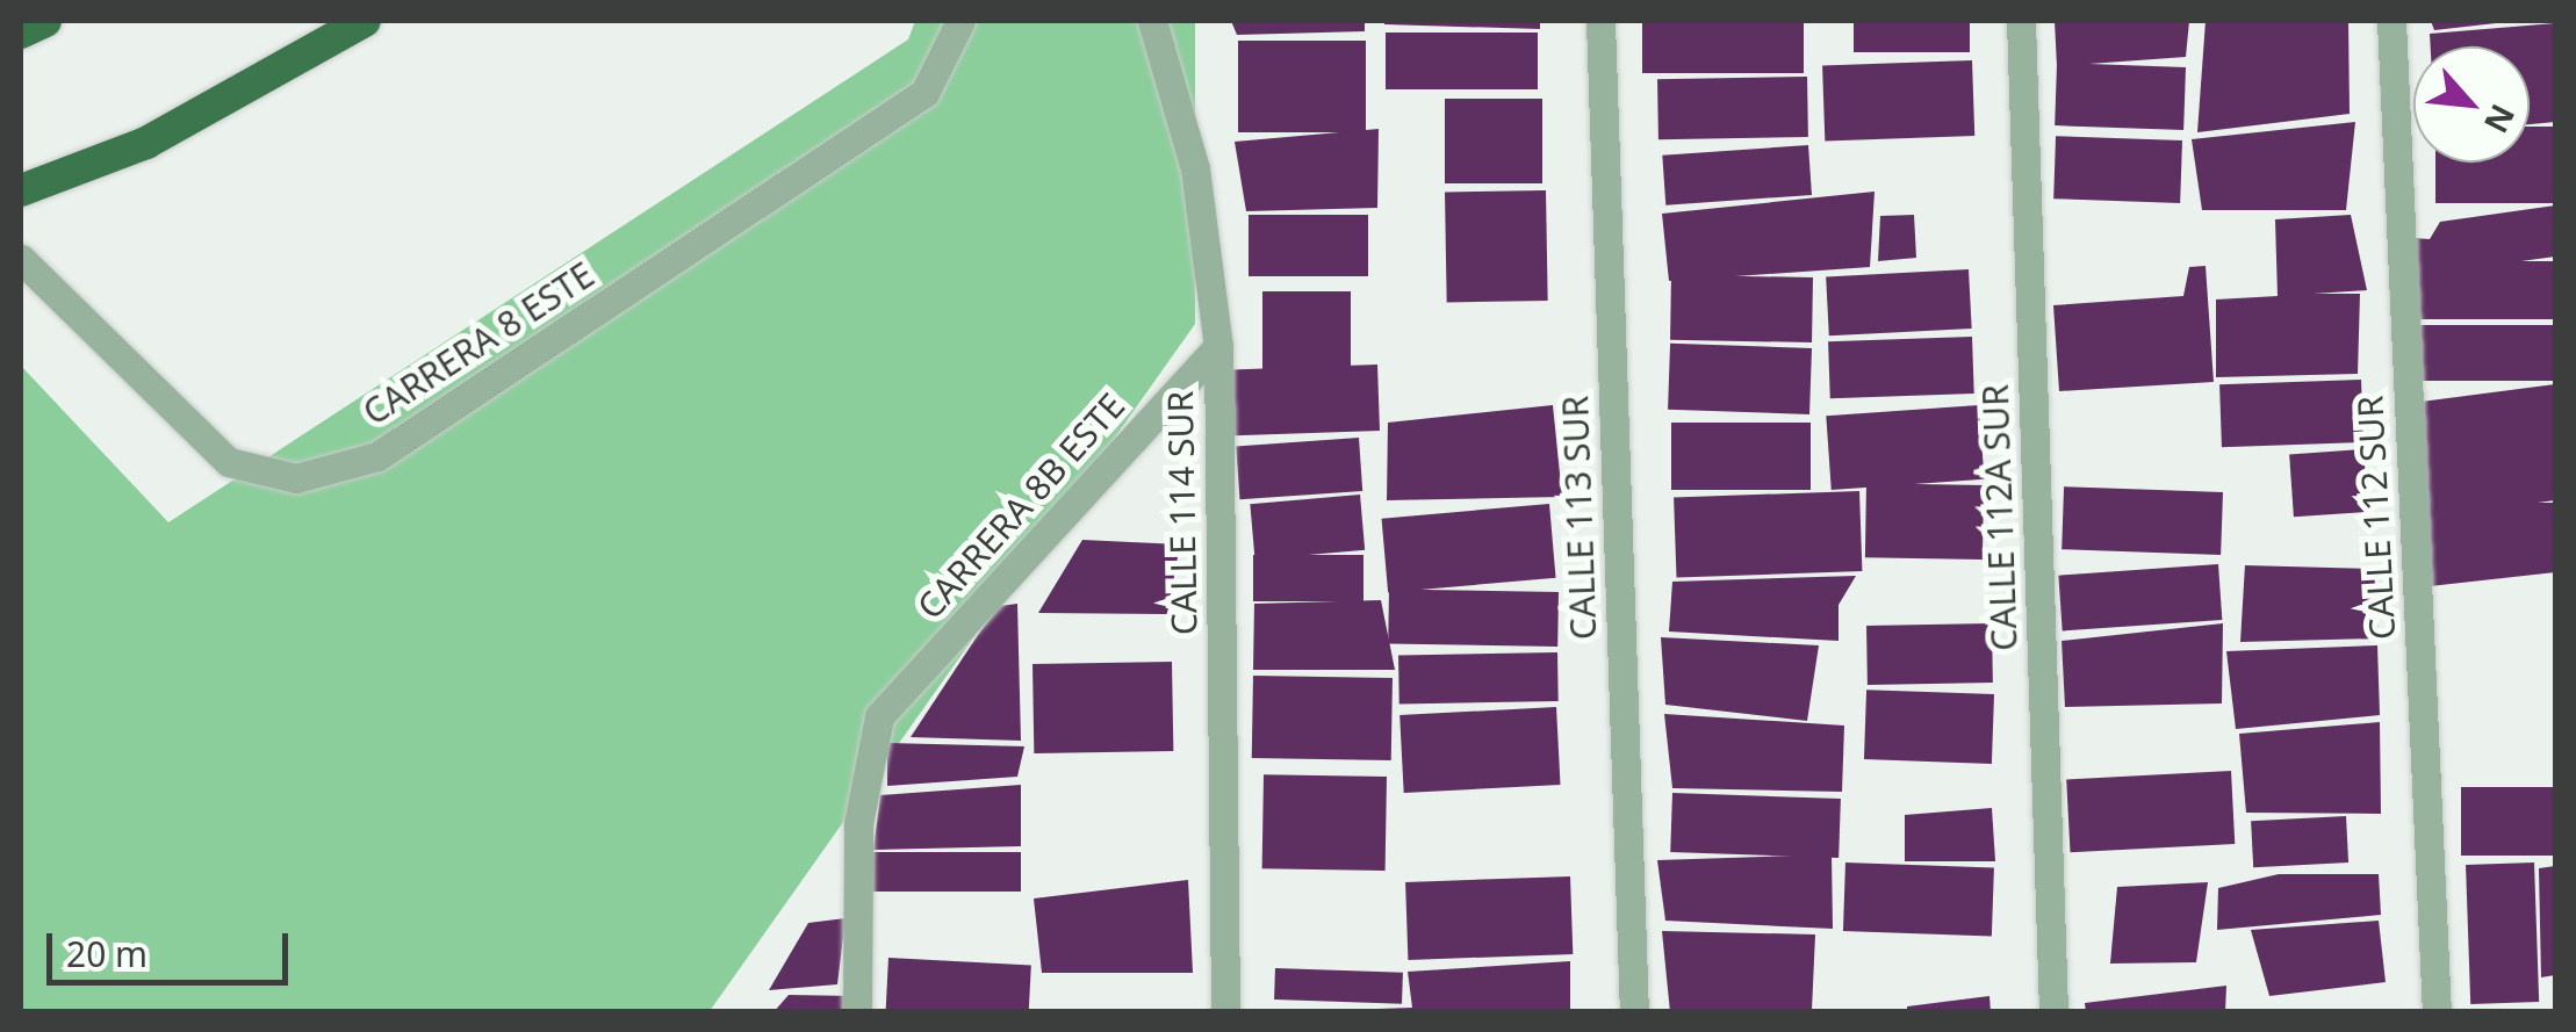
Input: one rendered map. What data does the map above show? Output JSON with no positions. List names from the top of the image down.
{
  "streets": {
    "street": [
      "CARRERA 8 ESTE",
      "CARRERA 8B ESTE",
      "CALLE 114 SUR",
      "CALLE 113 SUR",
      "CALLE 112A SUR",
      "CALLE 112 SUR"
    ]
  },
  "crossings": [
    ["CARRERA 8B ESTE", "CALLE 114 SUR"]
  ],
  "scale_bar": "20 m",
  "north": "bottom right"
}
